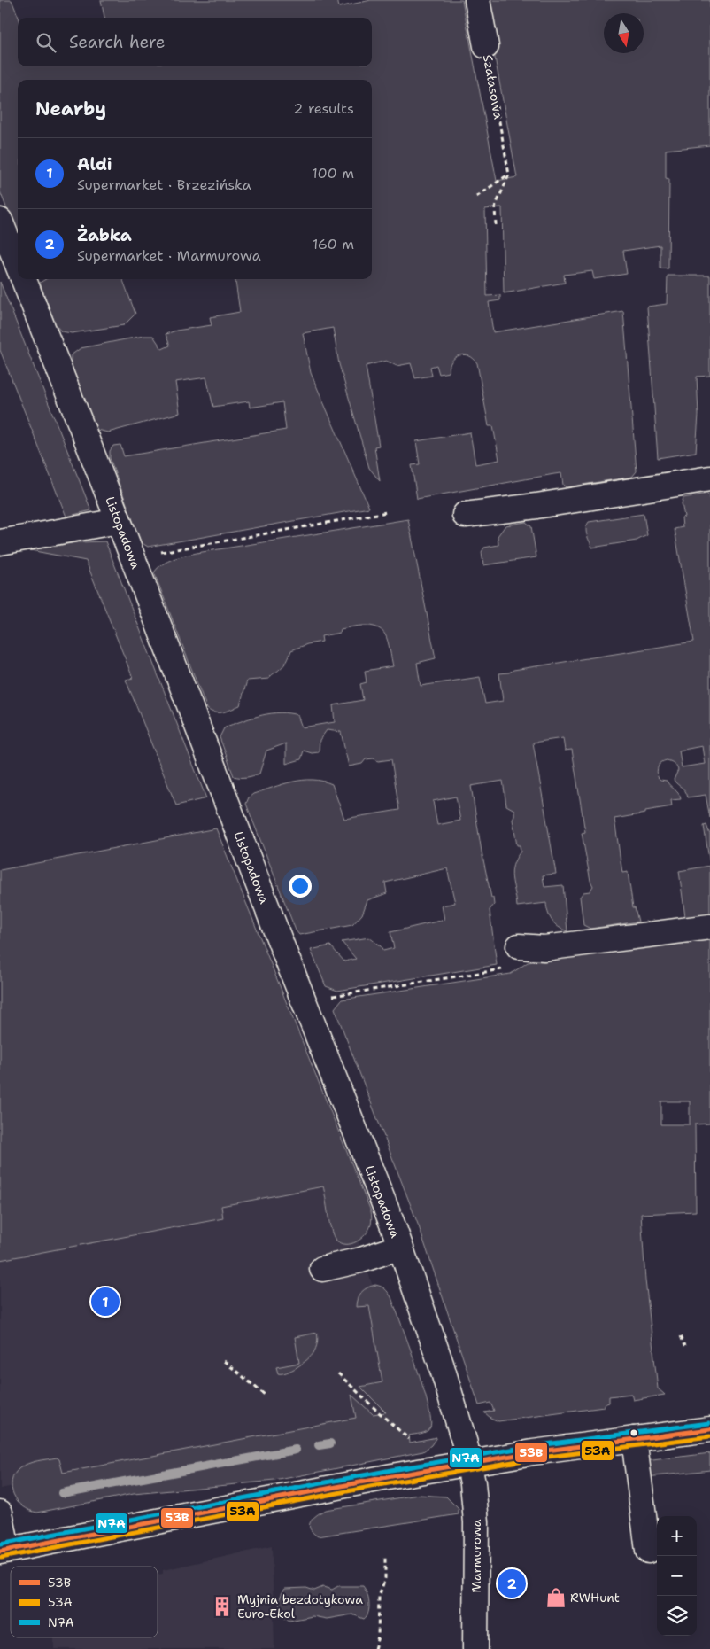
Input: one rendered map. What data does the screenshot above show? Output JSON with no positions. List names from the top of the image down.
{
  "streets": {
    "street": ["Szałasowa", "Listopadowa", "Marmurowa"]
  },
  "crossings": [
    ["Listopadowa", "Marmurowa"]
  ],
  "places": {
    "shop": ["RWHunt"],
    "building": ["Myjnia bezdotykowa Euro-Ekol"]
  },
  "lines": ["transit line N7A", "transit line 53B", "transit line 53A"],
  "legend": ["53B", "53A", "N7A"],
  "north": "bottom",
  "page": {
    "search": "Search here",
    "heading": ["Nearby", "2 results"],
    "list": [
      {
        "mark": "1",
        "name": "Aldi",
        "note": "Supermarket · Brzezińska",
        "value": "100 m"
      },
      {
        "mark": "2",
        "name": "Żabka",
        "note": "Supermarket · Marmurowa",
        "value": "160 m"
      }
    ],
    "pins": ["1", "2"],
    "map_buttons": ["+", "−"]
  }
}
